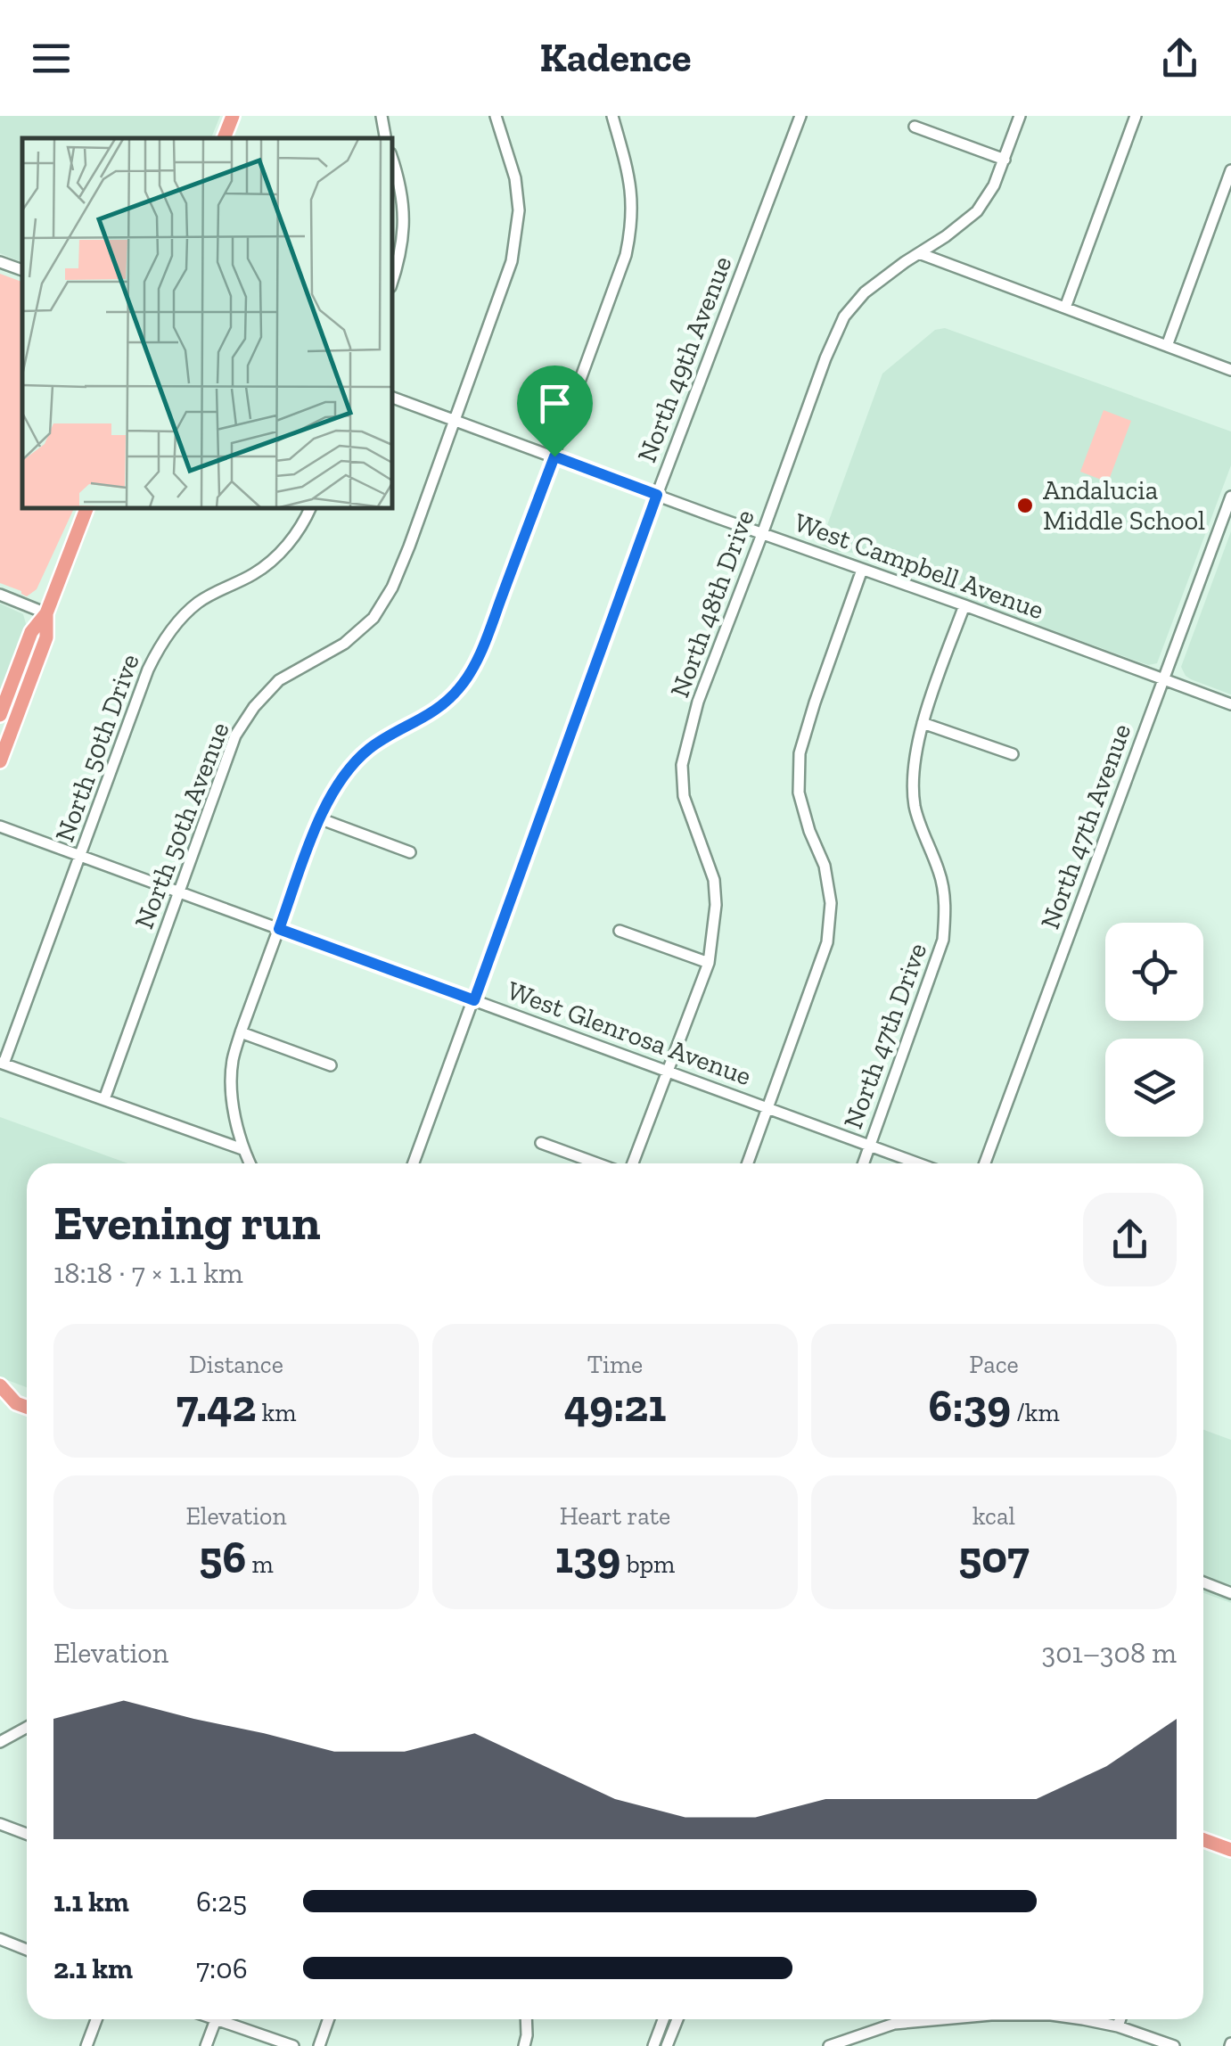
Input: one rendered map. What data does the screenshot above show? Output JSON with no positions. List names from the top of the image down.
{
  "streets": {
    "street": [
      "North 49th Avenue",
      "West Campbell Avenue",
      "North 48th Drive",
      "North 50th Drive",
      "North 50th Avenue",
      "North 47th Avenue",
      "West Glenrosa Avenue",
      "North 47th Drive"
    ]
  },
  "crossings": [
    ["North 49th Avenue", "West Campbell Avenue"],
    ["North 49th Avenue", "West Glenrosa Avenue"],
    ["West Campbell Avenue", "North 48th Drive"],
    ["West Campbell Avenue", "North 50th Avenue"],
    ["West Campbell Avenue", "North 47th Avenue"],
    ["West Campbell Avenue", "North 47th Drive"],
    ["North 48th Drive", "West Glenrosa Avenue"],
    ["North 50th Drive", "West Glenrosa Avenue"],
    ["North 50th Avenue", "West Glenrosa Avenue"],
    ["West Glenrosa Avenue", "North 47th Drive"]
  ],
  "places": ["Andalucia Middle School"],
  "page": {
    "header": "Kadence",
    "heading": ["Evening run", "18:18 · 7 × 1.1 km"],
    "stats": [
      ["Distance", "7.42 km"],
      ["Time", "49:21"],
      ["Pace", "6:39 /km"],
      ["Elevation", "56 m"],
      ["Heart rate", "139 bpm"],
      ["kcal", "507"]
    ],
    "chart": ["Elevation", "301–308 m"],
    "list": [
      {
        "name": "1.1 km",
        "note": "6:25"
      },
      {
        "name": "2.1 km",
        "note": "7:06"
      }
    ]
  }
}
